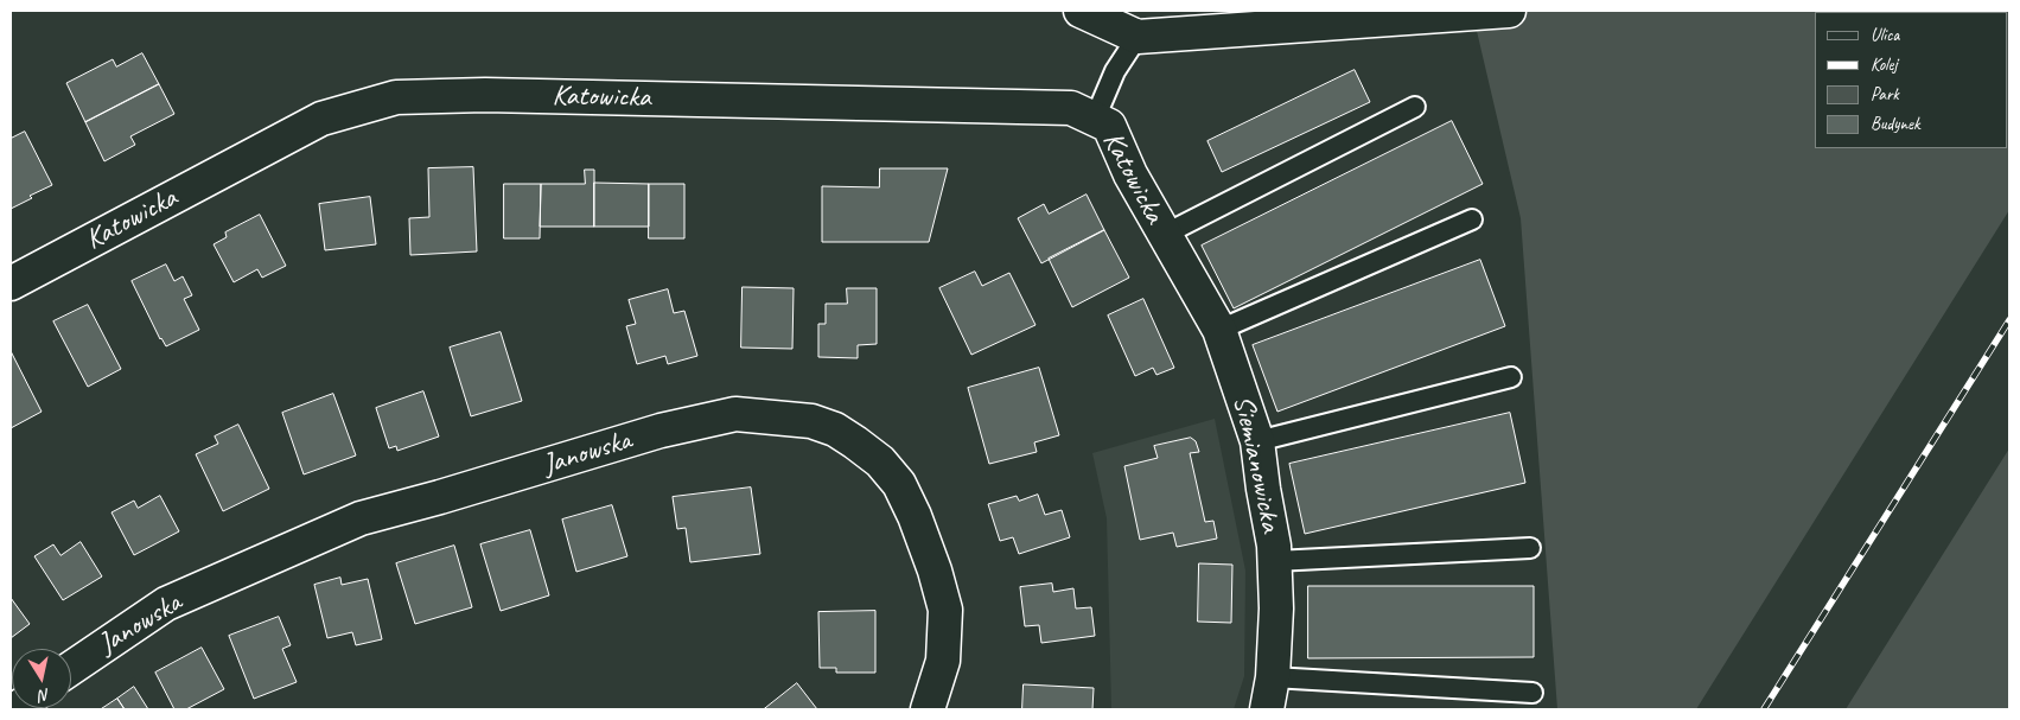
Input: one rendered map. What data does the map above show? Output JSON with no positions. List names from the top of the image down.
{
  "streets": {
    "street": ["Katowicka", "Janowska", "Siemianowicka"]
  },
  "crossings": [
    ["Katowicka", "Siemianowicka"]
  ],
  "legend": [
    "Ulica",
    "Kolej",
    "Park",
    "Budynek"
  ],
  "north": "bottom"
}
